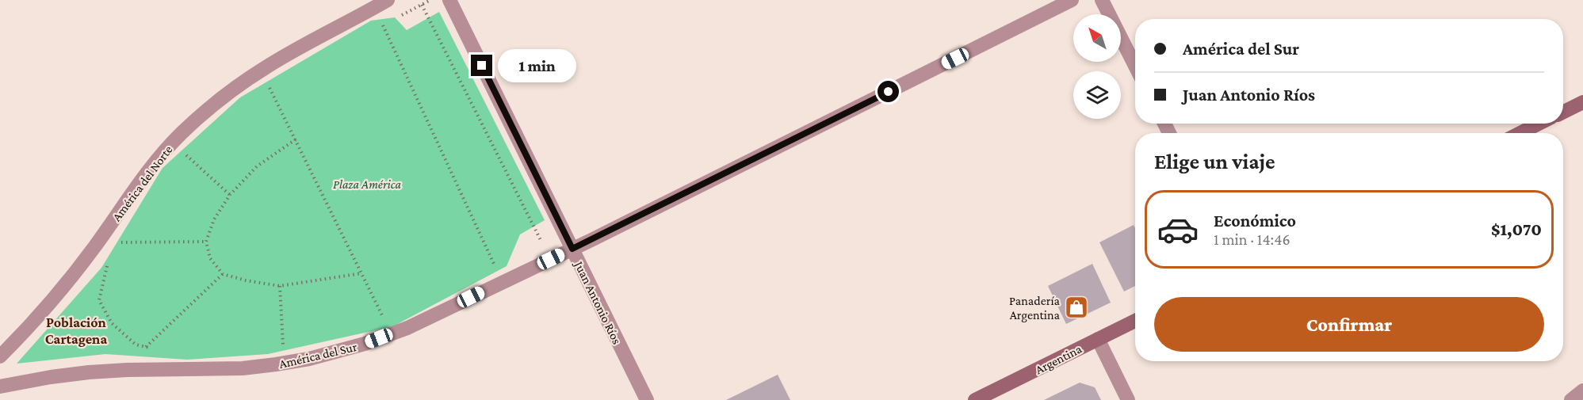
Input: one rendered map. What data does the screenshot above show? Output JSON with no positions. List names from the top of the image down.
{
  "streets": {
    "street": [
      "América del Norte",
      "Juan Antonio Ríos",
      "América del Sur",
      "Argentina"
    ]
  },
  "crossings": [
    ["Juan Antonio Ríos", "América del Sur"]
  ],
  "districts": ["Población Cartagena"],
  "parks": ["Plaza América"],
  "places": {
    "shop": ["Panadería Argentina"]
  },
  "north": "top left",
  "page": {
    "banner": ["América del Sur", "Juan Antonio Ríos"],
    "bubble": "1 min",
    "heading": "Elige un viaje",
    "list": [
      {
        "name": "Económico",
        "note": "1 min · 14:46",
        "value": "$1,070"
      }
    ],
    "buttons": "Confirmar"
  }
}
